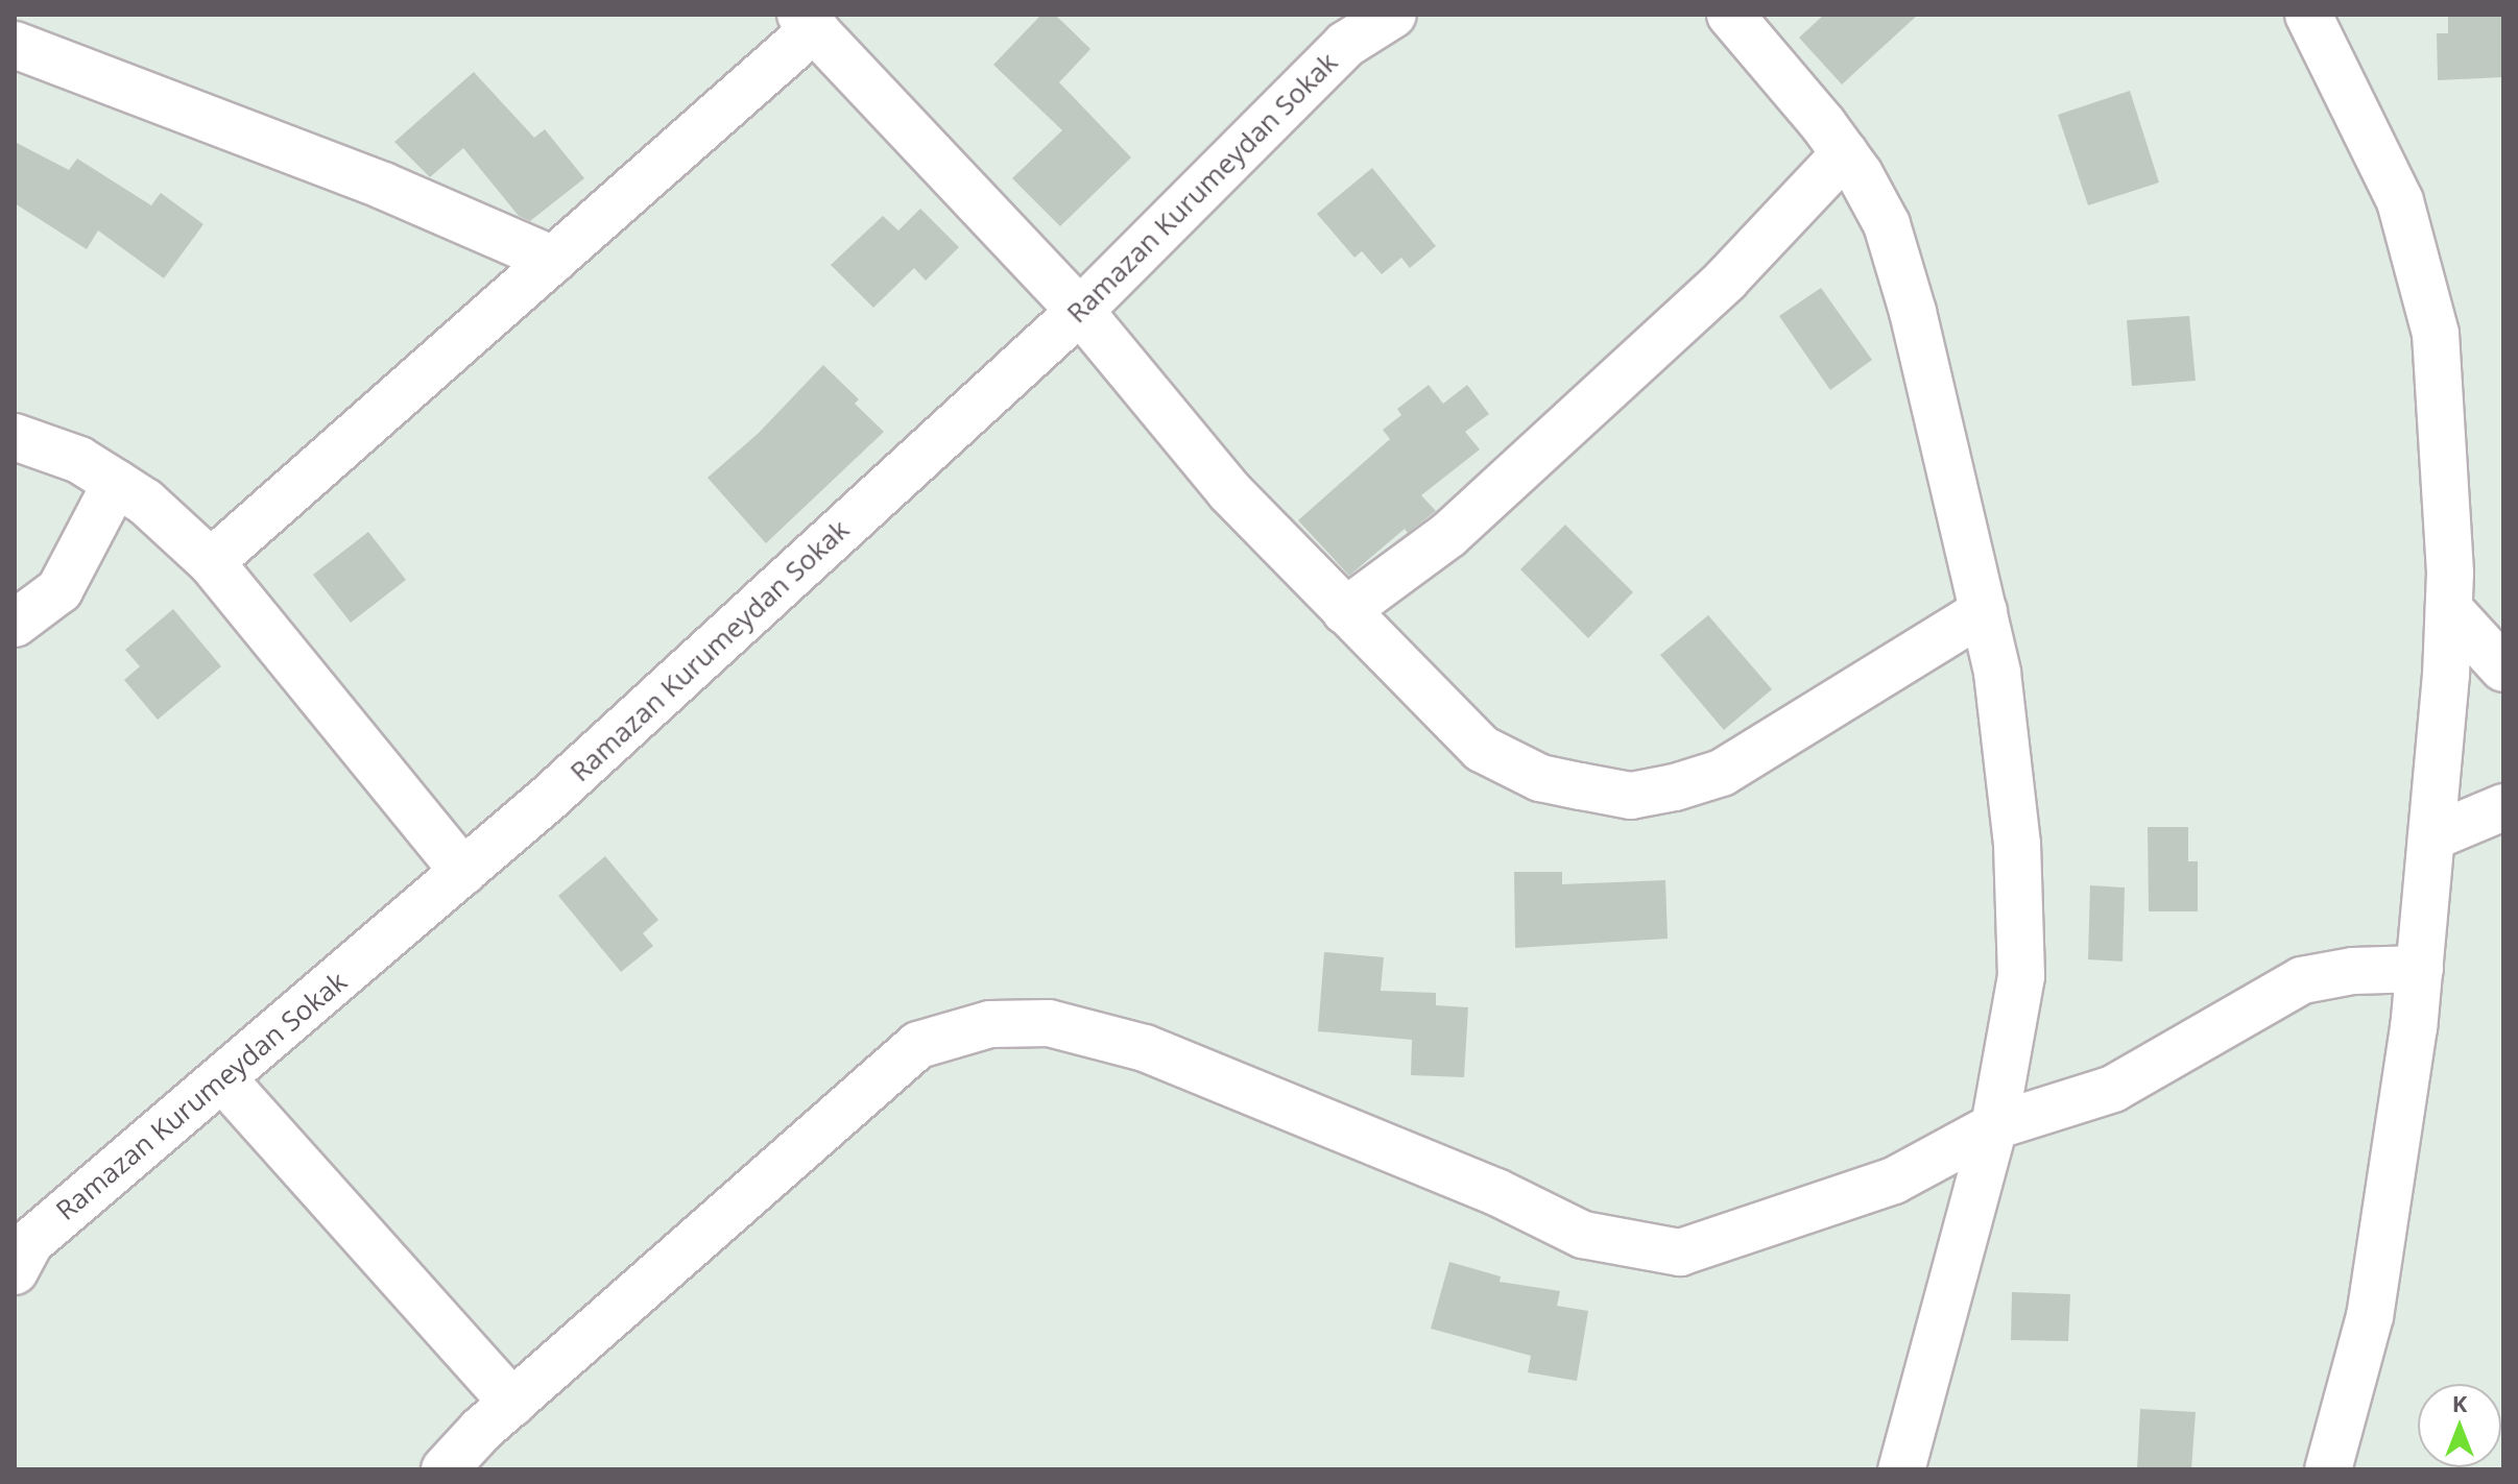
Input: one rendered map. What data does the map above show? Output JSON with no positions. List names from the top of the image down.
{
  "streets": {
    "street": ["Ramazan Kurumeydan Sokak"]
  },
  "north": "top"
}
